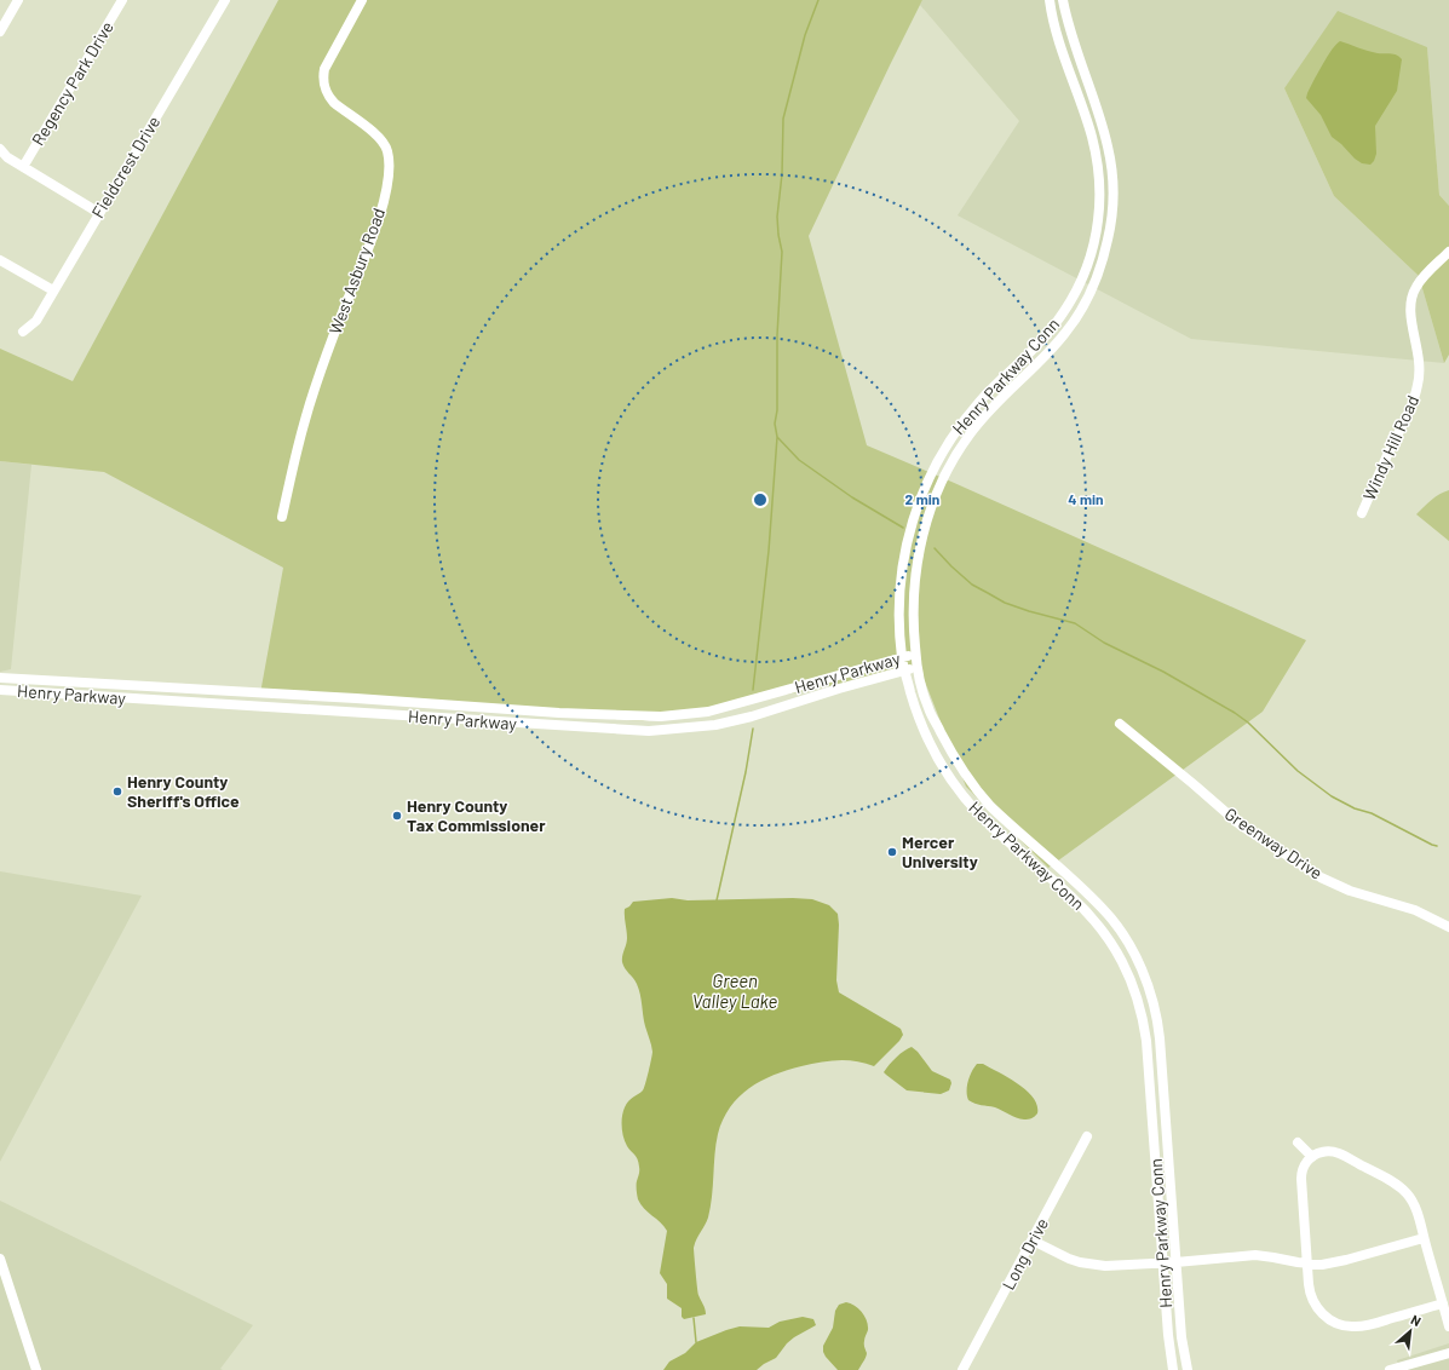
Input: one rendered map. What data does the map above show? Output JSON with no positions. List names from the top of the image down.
{
  "streets": {
    "street": [
      "Regency Park Drive",
      "Fieldcrest Drive",
      "West Asbury Road",
      "Henry Parkway Conn",
      "Windy Hill Road",
      "Henry Parkway",
      "Greenway Drive",
      "Long Drive"
    ]
  },
  "crossings": [
    ["Henry Parkway Conn", "Henry Parkway"]
  ],
  "water": ["Green Valley Lake"],
  "places": ["Henry County Sheriff's Office", "Henry County Tax Commissioner", "Mercer University"],
  "north": "top right",
  "rings": ["2 min", "4 min"]
}
